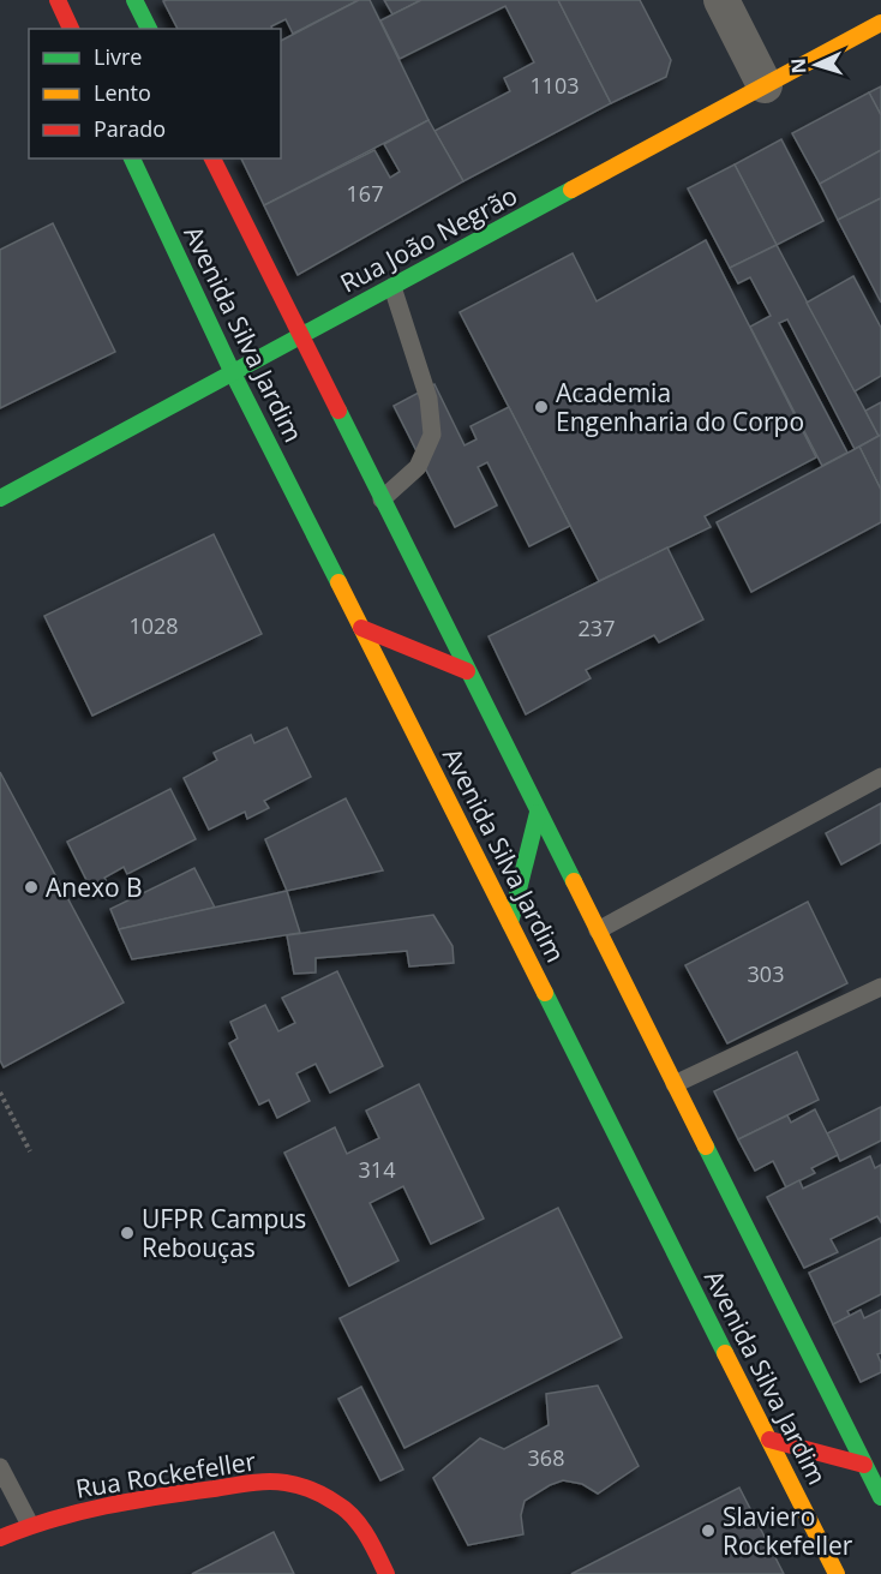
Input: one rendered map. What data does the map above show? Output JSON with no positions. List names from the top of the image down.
{
  "streets": {
    "main road": ["Rua João Negrão", "Avenida Silva Jardim", "Rua Rockefeller"]
  },
  "crossings": [
    ["Rua João Negrão", "Avenida Silva Jardim"]
  ],
  "places": [
    "Academia Engenharia do Corpo",
    "Anexo B",
    "UFPR Campus Rebouças",
    "Slaviero Rockefeller"
  ],
  "house_numbers": [
    "1103",
    "167",
    "1028",
    "237",
    "303",
    "314",
    "368"
  ],
  "legend": ["Livre", "Lento", "Parado"],
  "north": "left"
}
